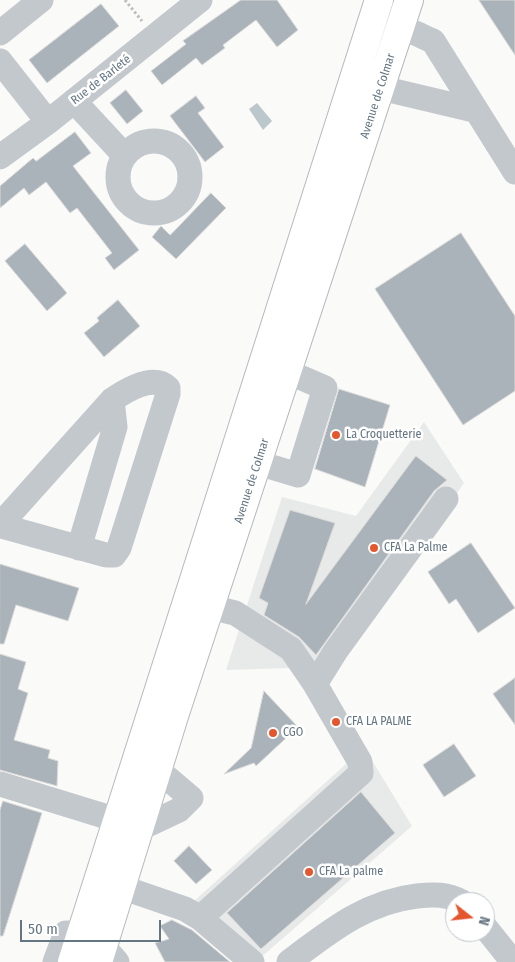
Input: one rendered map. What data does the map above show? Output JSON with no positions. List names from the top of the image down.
{
  "streets": {
    "main road": ["Avenue de Colmar"],
    "street": ["Rue de Barleté"]
  },
  "places": [
    "La Croquetterie",
    "CFA La Palme",
    "CFA LA PALME",
    "CGO",
    "CFA La palme"
  ],
  "scale_bar": "50 m",
  "north": "right"
}
